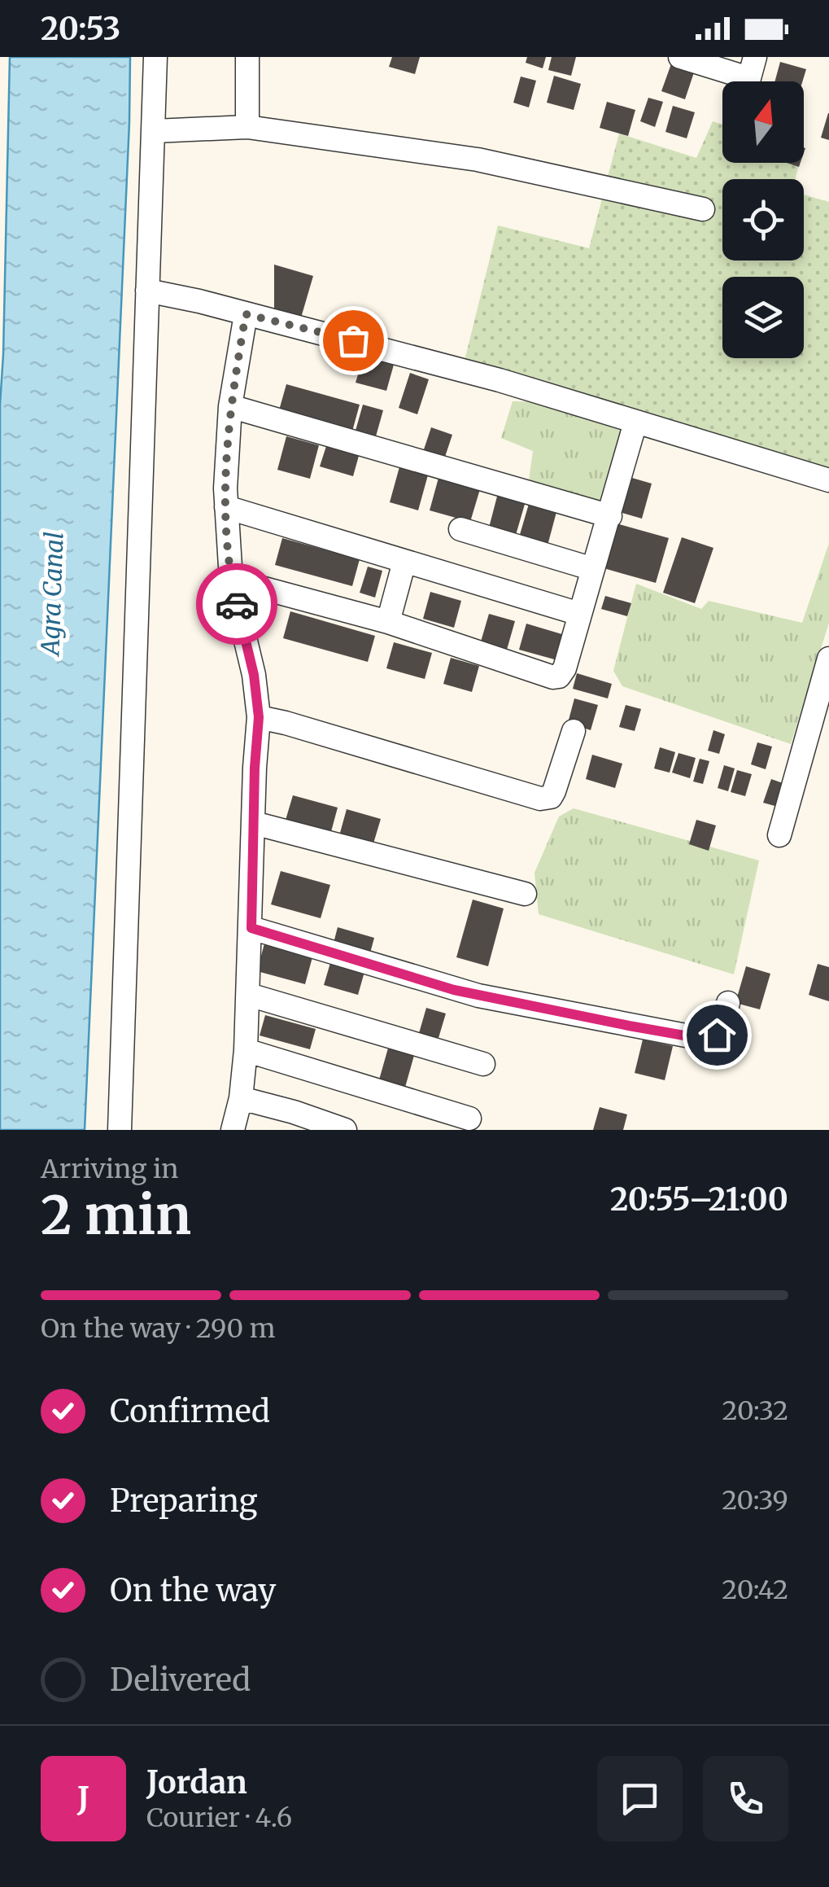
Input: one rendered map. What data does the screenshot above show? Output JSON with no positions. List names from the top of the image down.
{
  "water": ["Agra Canal"],
  "north": "top",
  "page": {
    "status": "20:53",
    "heading": ["2 min", "Arriving in", "20:55–21:00"],
    "panel": ["Jordan", "Courier · 4.6"],
    "bar": "On the way · 290 m",
    "list": [
      ["Confirmed", "20:32"],
      ["Preparing", "20:39"],
      ["On the way", "20:42"],
      "Delivered"
    ],
    "round": "J"
  }
}
